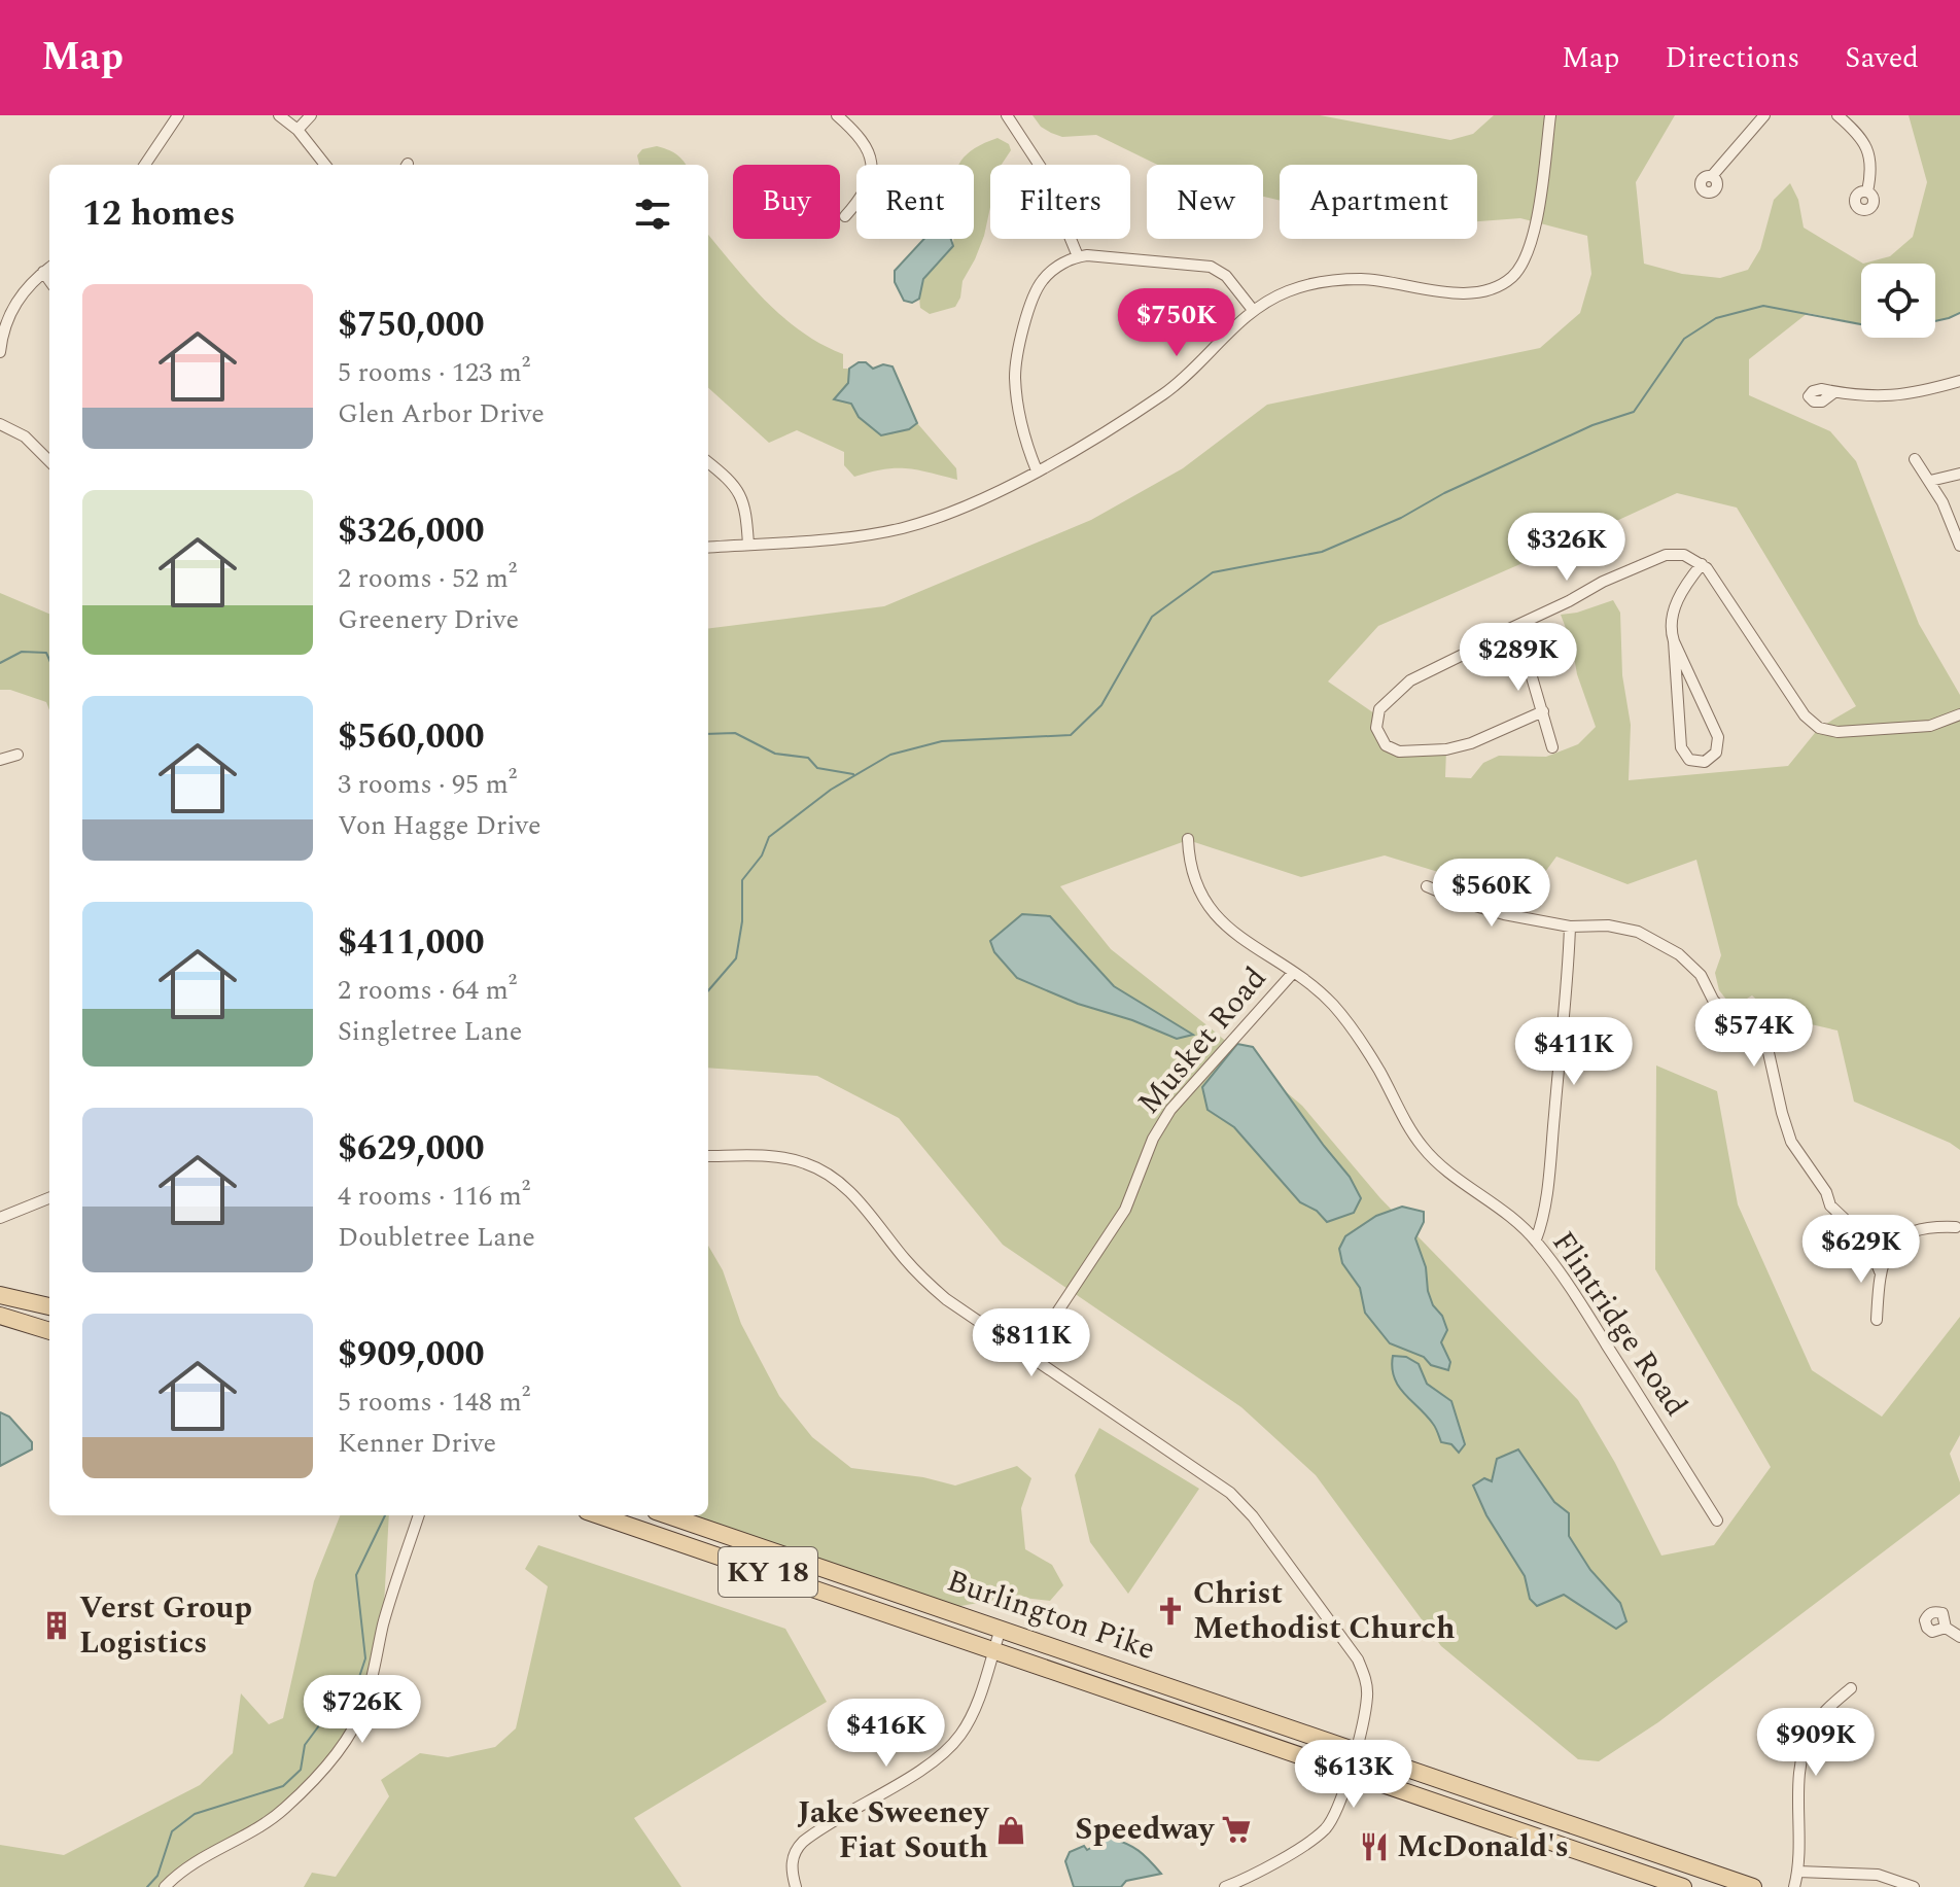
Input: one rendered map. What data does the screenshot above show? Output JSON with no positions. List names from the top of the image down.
{
  "streets": {
    "main road": ["KY 18", "Burlington Pike"],
    "street": ["Musket Road", "Flintridge Road"]
  },
  "crossings": [
    ["Musket Road", "Flintridge Road"]
  ],
  "places": {
    "church": ["Christ Methodist Church"],
    "building": ["Verst Group Logistics"],
    "supermarket": ["Speedway"],
    "shop": ["Jake Sweeney Fiat South"],
    "restaurant": ["McDonald's"]
  },
  "page": {
    "header": "Map",
    "nav": ["Map", "Directions", "Saved"],
    "chip": [
      "Buy",
      "Rent",
      "Filters",
      "New",
      "Apartment"
    ],
    "heading": "12 homes",
    "list": [
      {
        "name": "$750,000",
        "note": "5 rooms · 123 m² · Glen Arbor Drive"
      },
      {
        "name": "$326,000",
        "note": "2 rooms · 52 m² · Greenery Drive"
      },
      {
        "name": "$560,000",
        "note": "3 rooms · 95 m² · Von Hagge Drive"
      },
      {
        "name": "$411,000",
        "note": "2 rooms · 64 m² · Singletree Lane"
      },
      {
        "name": "$629,000",
        "note": "4 rooms · 116 m² · Doubletree Lane"
      },
      {
        "name": "$909,000",
        "note": "5 rooms · 148 m² · Kenner Drive"
      }
    ],
    "price": [
      "$750K",
      "$326K",
      "$289K",
      "$560K",
      "$574K",
      "$411K",
      "$629K",
      "$811K",
      "$726K",
      "$416K",
      "$909K",
      "$613K"
    ]
  }
}
